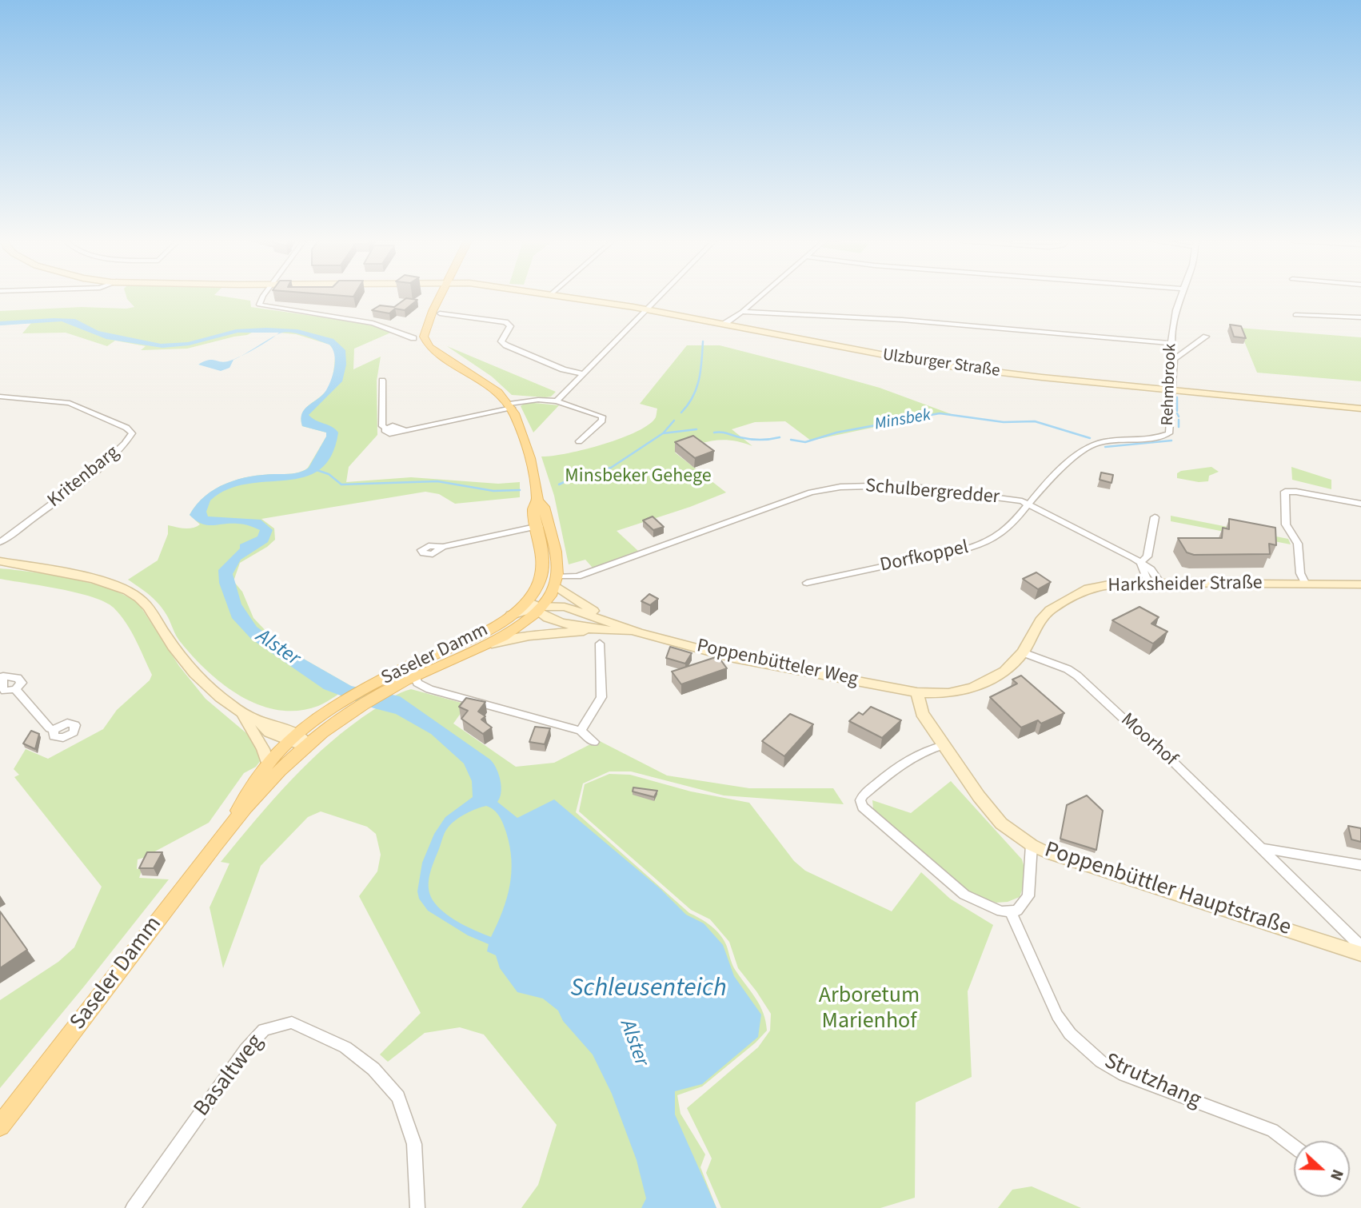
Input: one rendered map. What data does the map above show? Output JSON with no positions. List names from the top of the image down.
{
  "streets": {
    "main road": [
      "Ulzburger Straße",
      "Harksheider Straße",
      "Saseler Damm",
      "Poppenbütteler Weg",
      "Poppenbüttler Hauptstraße"
    ],
    "street": [
      "Rehmbrook",
      "Kritenbarg",
      "Schulbergredder",
      "Dorfkoppel",
      "Moorhof",
      "Basaltweg",
      "Strutzhang"
    ]
  },
  "crossings": [
    ["Ulzburger Straße", "Rehmbrook"],
    ["Rehmbrook", "Schulbergredder"],
    ["Rehmbrook", "Dorfkoppel"],
    ["Schulbergredder", "Dorfkoppel"],
    ["Harksheider Straße", "Poppenbütteler Weg"],
    ["Harksheider Straße", "Moorhof"],
    ["Harksheider Straße", "Poppenbüttler Hauptstraße"],
    ["Saseler Damm", "Poppenbütteler Weg"],
    ["Poppenbütteler Weg", "Poppenbüttler Hauptstraße"]
  ],
  "water": ["Minsbek", "Alster", "Schleusenteich"],
  "parks": ["Minsbeker Gehege", "Arboretum Marienhof"],
  "north": "right"
}
